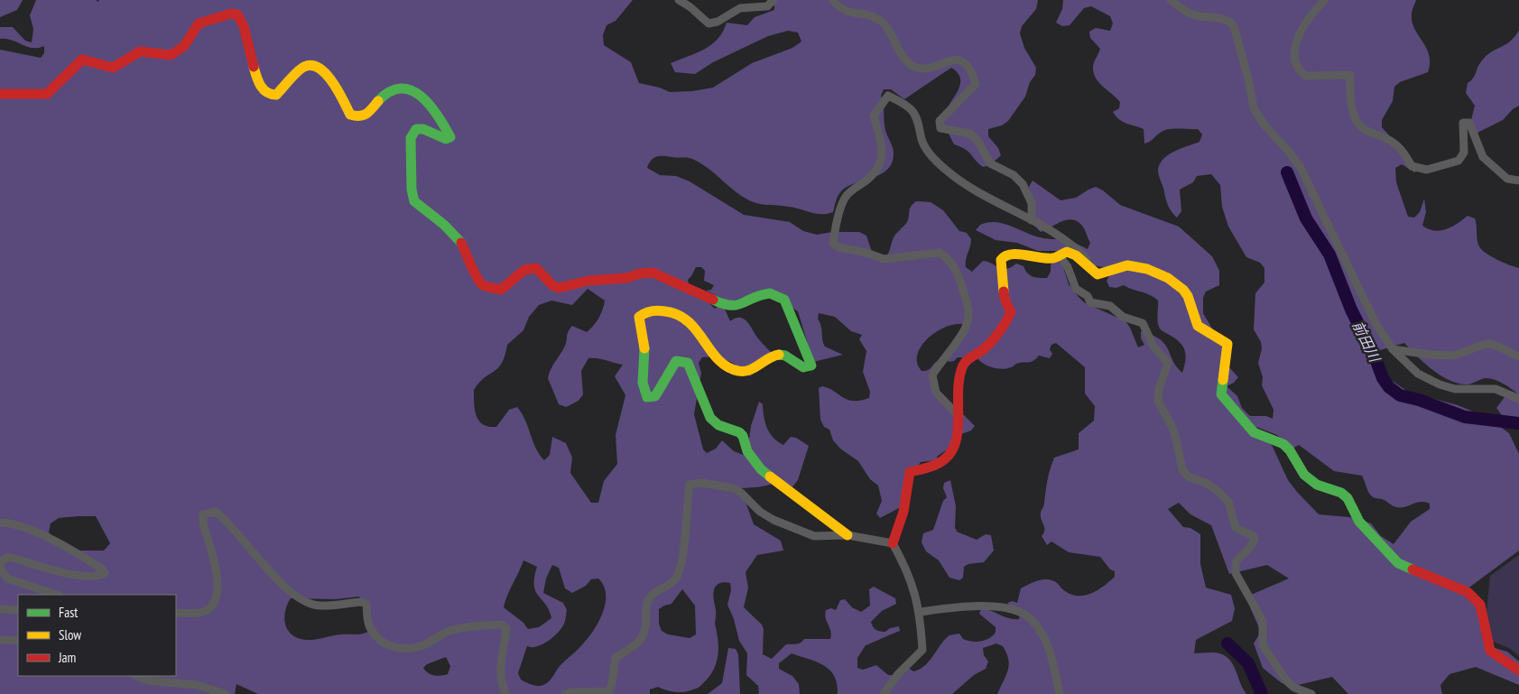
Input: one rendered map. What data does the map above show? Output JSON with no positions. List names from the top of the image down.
{
  "water": ["前田川"],
  "legend": ["Fast", "Slow", "Jam"]
}
